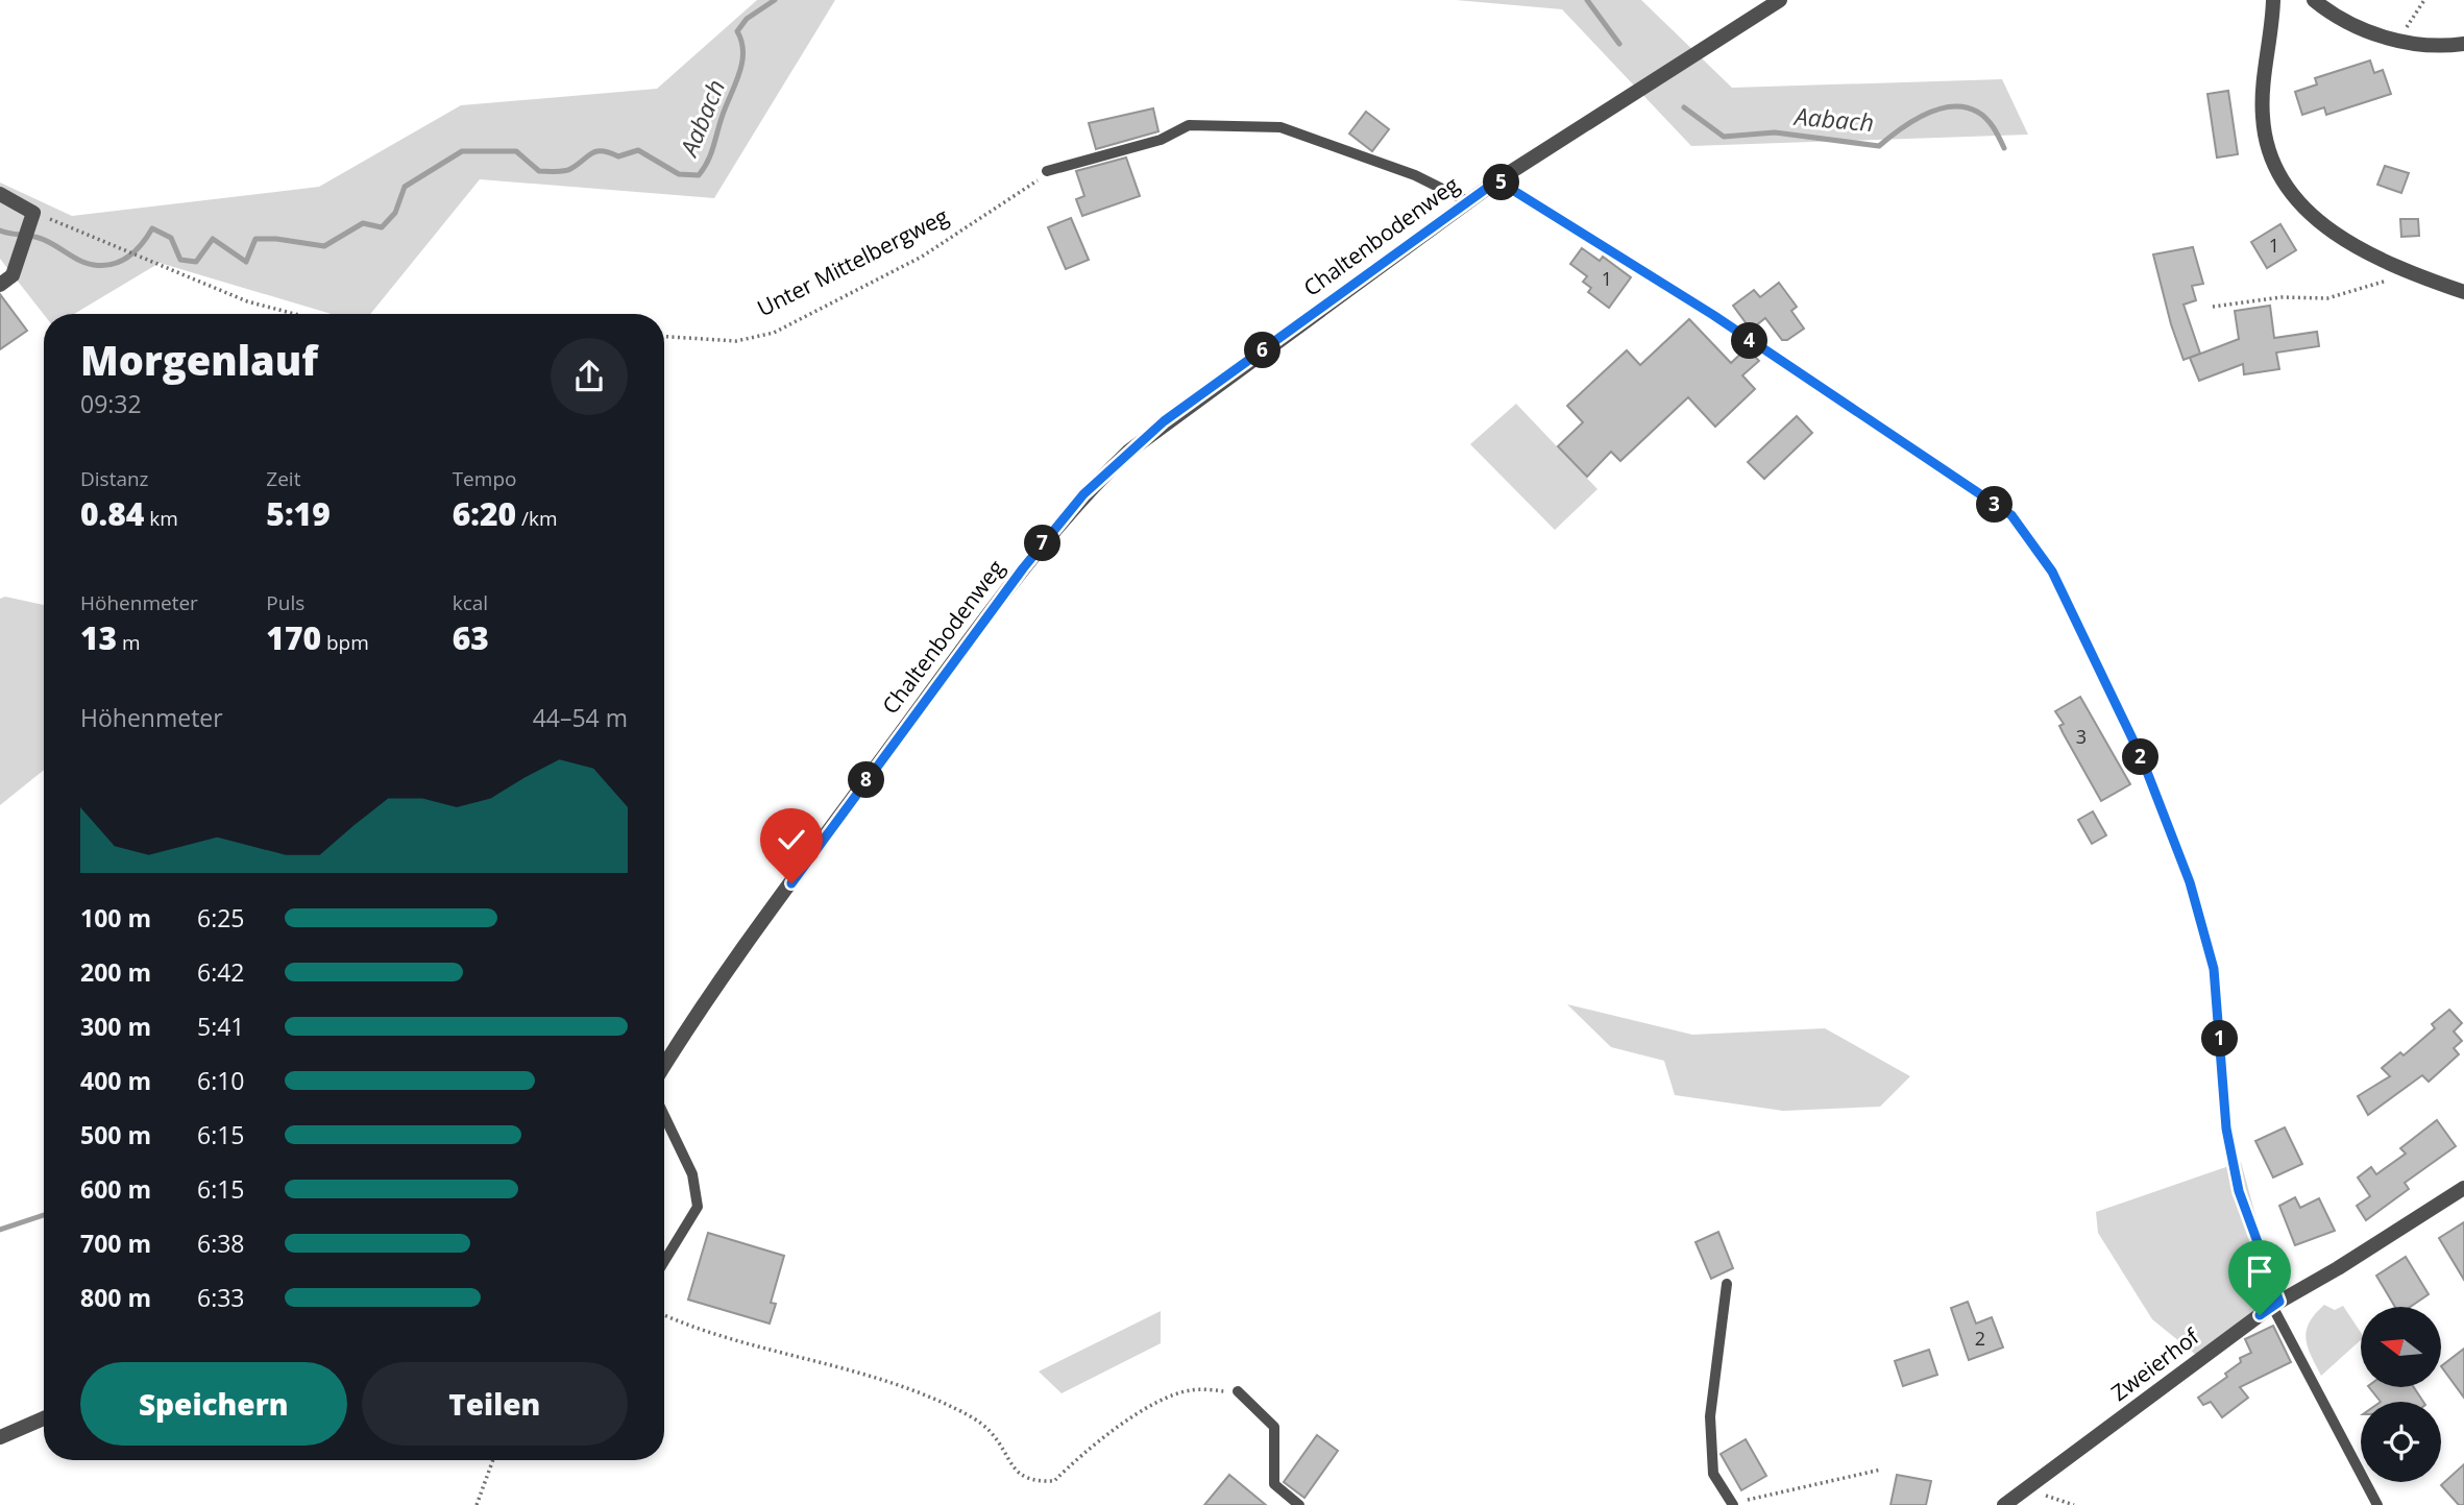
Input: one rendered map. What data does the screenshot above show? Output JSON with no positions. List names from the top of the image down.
{
  "streets": {
    "street": ["Chaltenbodenweg", "Zweierhof"],
    "path": ["Unter Mittelbergweg"]
  },
  "water": ["Aabach"],
  "house_numbers": [
    "1",
    "1",
    "3",
    "2"
  ],
  "north": "left",
  "page": {
    "pins": [
      "5",
      "4",
      "6",
      "3",
      "7",
      "2",
      "8",
      "1"
    ],
    "heading": ["Morgenlauf", "09:32"],
    "stats": [
      ["Distanz", "0.84 km"],
      ["Zeit", "5:19"],
      ["Tempo", "6:20 /km"],
      ["Höhenmeter", "13 m"],
      ["Puls", "170 bpm"],
      ["kcal", "63"]
    ],
    "chart": ["Höhenmeter", "44–54 m"],
    "list": [
      {
        "name": "100 m",
        "note": "6:25"
      },
      {
        "name": "200 m",
        "note": "6:42"
      },
      {
        "name": "300 m",
        "note": "5:41"
      },
      {
        "name": "400 m",
        "note": "6:10"
      },
      {
        "name": "500 m",
        "note": "6:15"
      },
      {
        "name": "600 m",
        "note": "6:15"
      },
      {
        "name": "700 m",
        "note": "6:38"
      },
      {
        "name": "800 m",
        "note": "6:33"
      }
    ],
    "buttons": ["Speichern", "Teilen"]
  }
}
